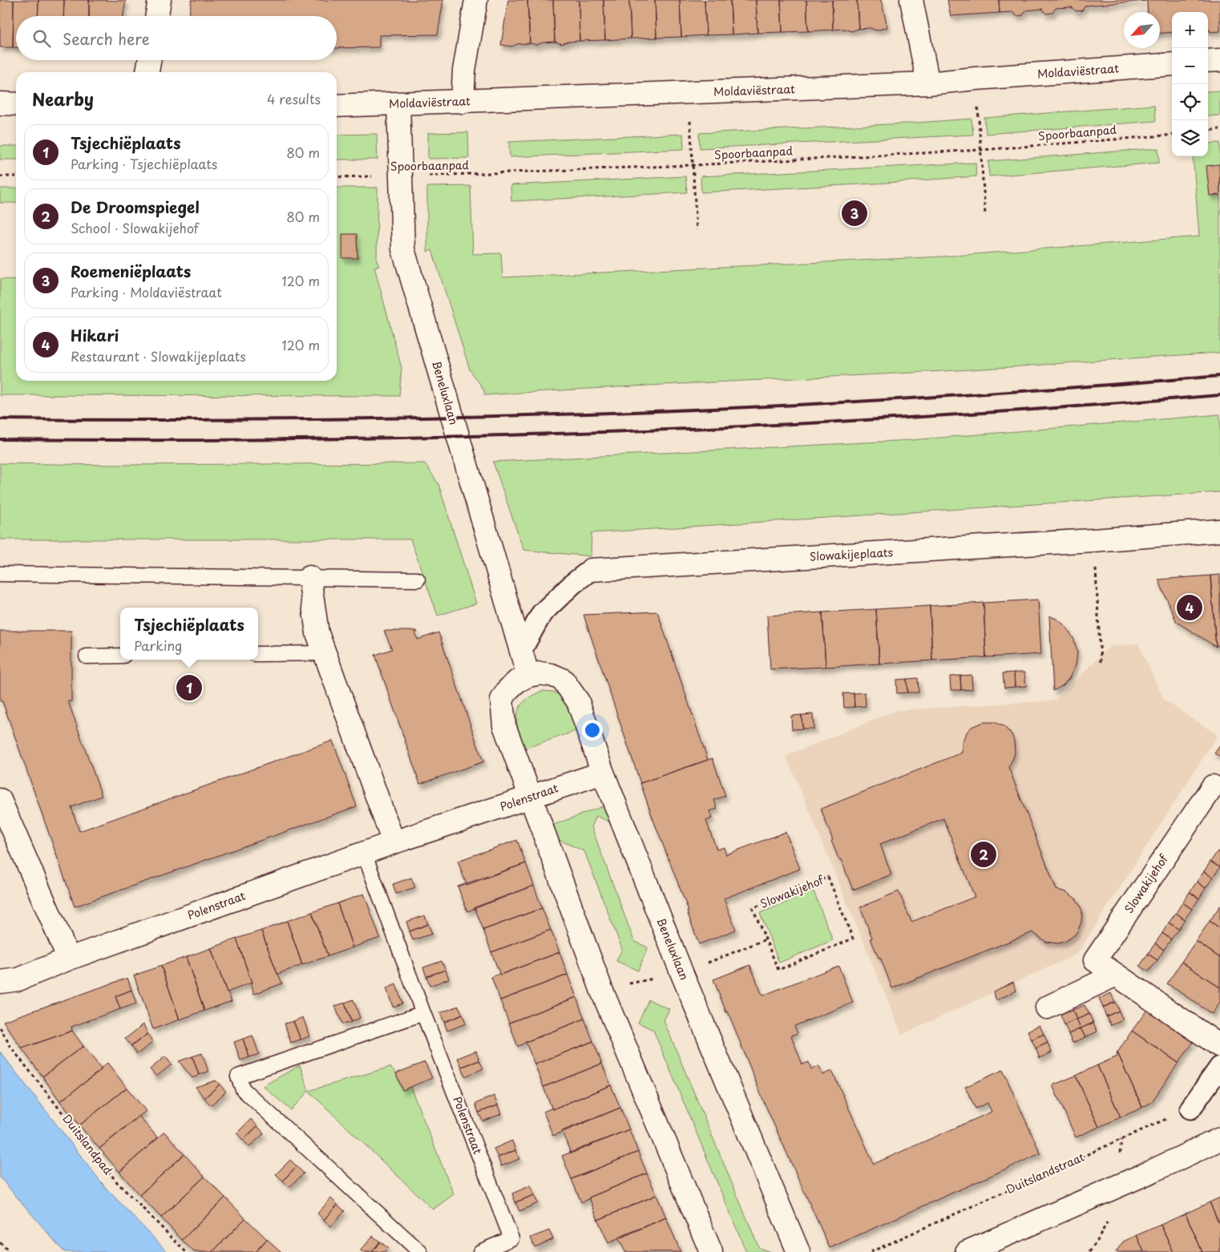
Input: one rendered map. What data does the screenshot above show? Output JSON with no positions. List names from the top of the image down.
{
  "streets": {
    "street": [
      "Moldaviëstraat",
      "Beneluxlaan",
      "Slowakijeplaats",
      "Polenstraat",
      "Slowakijehof"
    ],
    "path": ["Spoorbaanpad", "Duitslandpad", "Duitslandstraat"]
  },
  "crossings": [
    ["Moldaviëstraat", "Beneluxlaan"],
    ["Spoorbaanpad", "Beneluxlaan"],
    ["Beneluxlaan", "Slowakijeplaats"],
    ["Beneluxlaan", "Polenstraat"]
  ],
  "north": "bottom left",
  "page": {
    "map_buttons": ["+", "−"],
    "search": "Search here",
    "heading": ["Nearby", "4 results"],
    "list": [
      {
        "mark": "1",
        "name": "Tsjechiëplaats",
        "note": "Parking · Tsjechiëplaats",
        "value": "80 m"
      },
      {
        "mark": "2",
        "name": "De Droomspiegel",
        "note": "School · Slowakijehof",
        "value": "80 m"
      },
      {
        "mark": "3",
        "name": "Roemeniëplaats",
        "note": "Parking · Moldaviëstraat",
        "value": "120 m"
      },
      {
        "mark": "4",
        "name": "Hikari",
        "note": "Restaurant · Slowakijeplaats",
        "value": "120 m"
      }
    ],
    "pins": [
      "3",
      "4",
      "1",
      "2"
    ],
    "popup": ["Tsjechiëplaats", "Parking"]
  }
}
